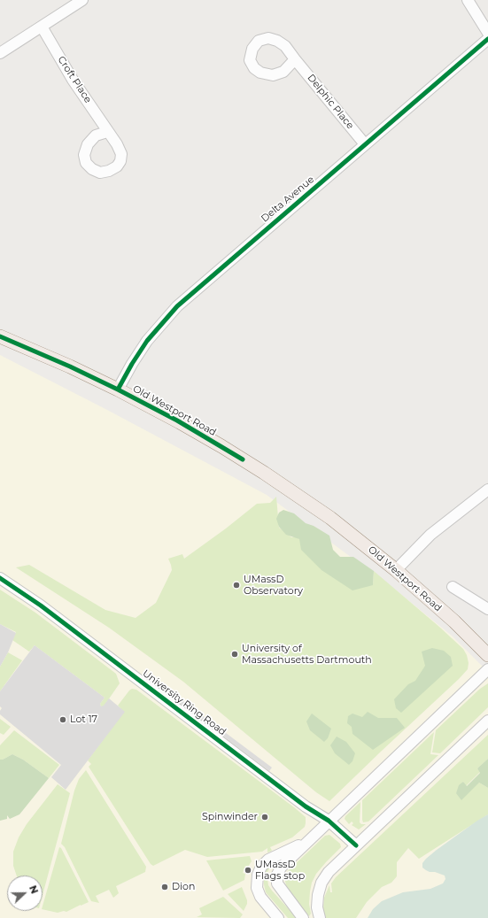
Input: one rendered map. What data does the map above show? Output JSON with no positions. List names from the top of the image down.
{
  "streets": {
    "main road": ["Old Westport Road"],
    "street": [
      "Croft Place",
      "Delphic Place",
      "Delta Avenue",
      "University Ring Road"
    ]
  },
  "crossings": [
    ["Delphic Place", "Delta Avenue"],
    ["Delta Avenue", "Old Westport Road"]
  ],
  "places": [
    "UMassD Observatory",
    "University of Massachusetts Dartmouth",
    "Lot 17",
    "Spinwinder",
    "UMassD Flags stop",
    "Dion"
  ],
  "north": "right"
}
